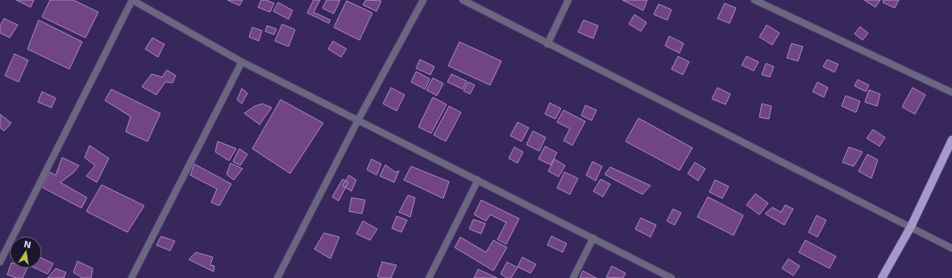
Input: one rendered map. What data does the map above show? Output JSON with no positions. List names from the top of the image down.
{
  "north": "top"
}
